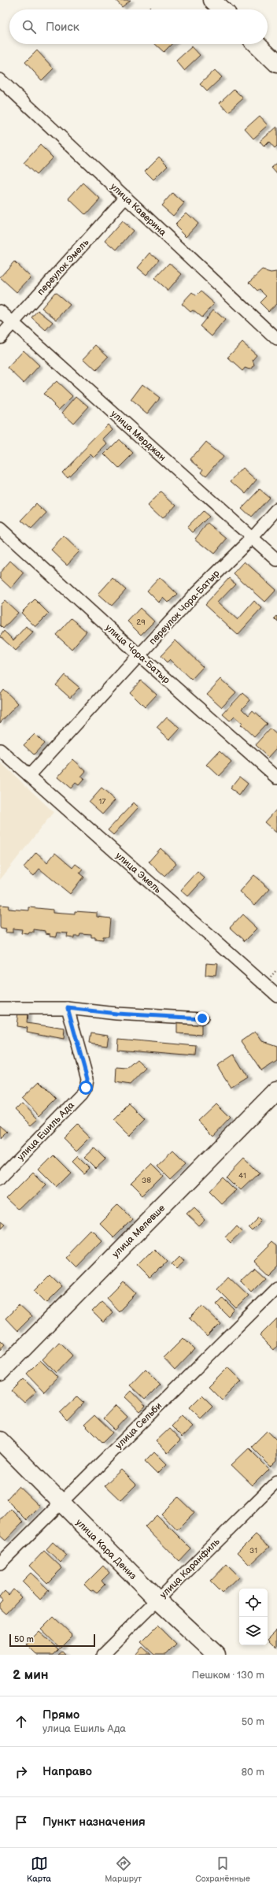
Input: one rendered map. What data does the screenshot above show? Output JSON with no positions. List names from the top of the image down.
{
  "streets": {
    "street": [
      "улица Каверина",
      "переулок Эмель",
      "улица Мерджан",
      "переулок Чора-Батыр",
      "улица Чора-Батыр",
      "улица Эмель",
      "улица Ешиль Ада",
      "улица Мелевше",
      "улица Сельби",
      "улица Кара Дениз",
      "улица Каранфиль"
    ]
  },
  "crossings": [
    ["улица Каверина", "переулок Эмель"],
    ["переулок Эмель", "улица Мерджан"],
    ["улица Мерджан", "переулок Чора-Батыр"],
    ["переулок Чора-Батыр", "улица Чора-Батыр"],
    ["переулок Чора-Батыр", "улица Эмель"],
    ["улица Сельби", "улица Кара Дениз"],
    ["улица Кара Дениз", "улица Каранфиль"]
  ],
  "house_numbers": [
    "29",
    "17",
    "41",
    "38",
    "31"
  ],
  "scale_bar": "50 m",
  "page": {
    "search": "Поиск",
    "scale": "50 m",
    "heading": ["2 мин", "Пешком · 130 m"],
    "list": [
      ["Прямо", "улица Ешиль Ада", "50 m"],
      ["Направо", "80 m"],
      "Пункт назначения"
    ],
    "nav": ["Карта", "Маршрут", "Сохранённые"]
  }
}
